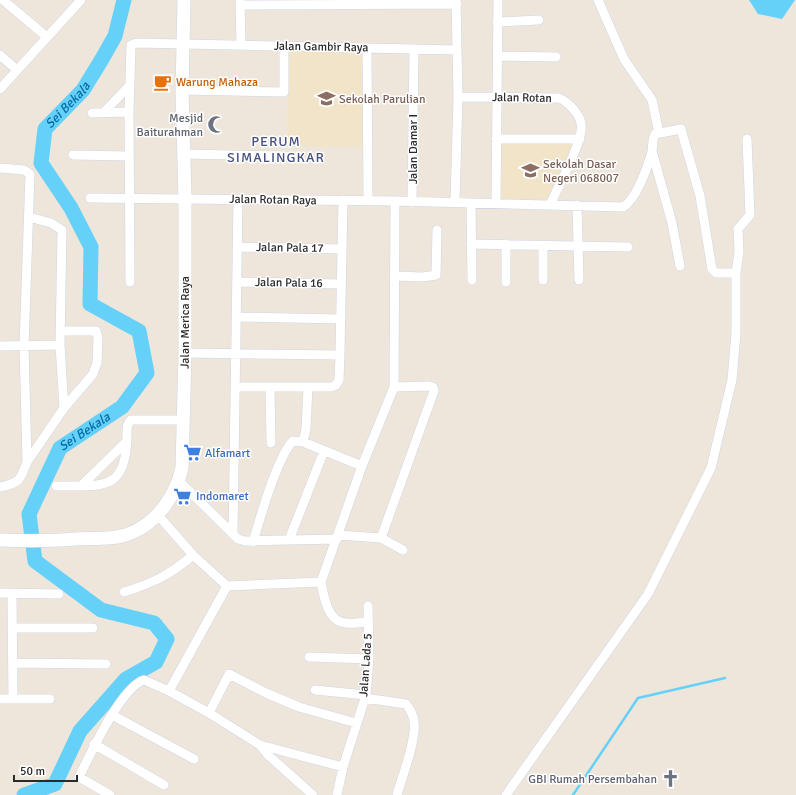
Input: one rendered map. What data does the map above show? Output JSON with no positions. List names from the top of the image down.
{
  "streets": {
    "street": [
      "Jalan Gambir Raya",
      "Jalan Rotan",
      "Jalan Damar I",
      "Jalan Rotan Raya",
      "Jalan Pala 17",
      "Jalan Pala 16",
      "Jalan Merica Raya",
      "Jalan Lada 5"
    ]
  },
  "crossings": [
    ["Jalan Gambir Raya", "Jalan Damar I"],
    ["Jalan Gambir Raya", "Jalan Merica Raya"],
    ["Jalan Rotan", "Jalan Rotan Raya"],
    ["Jalan Damar I", "Jalan Rotan Raya"],
    ["Jalan Rotan Raya", "Jalan Merica Raya"]
  ],
  "districts": ["PERUM SIMALINGKAR"],
  "water": ["Sei Bekala"],
  "places": {
    "cafe": ["Warung Mahaza"],
    "school or university": ["Sekolah Parulian", "Sekolah Dasar Negeri 068007"],
    "mosque": ["Mesjid Baiturahman"],
    "supermarket": ["Alfamart", "Indomaret"],
    "church": ["GBI Rumah Persembahan"]
  },
  "scale_bar": "50 m"
}
